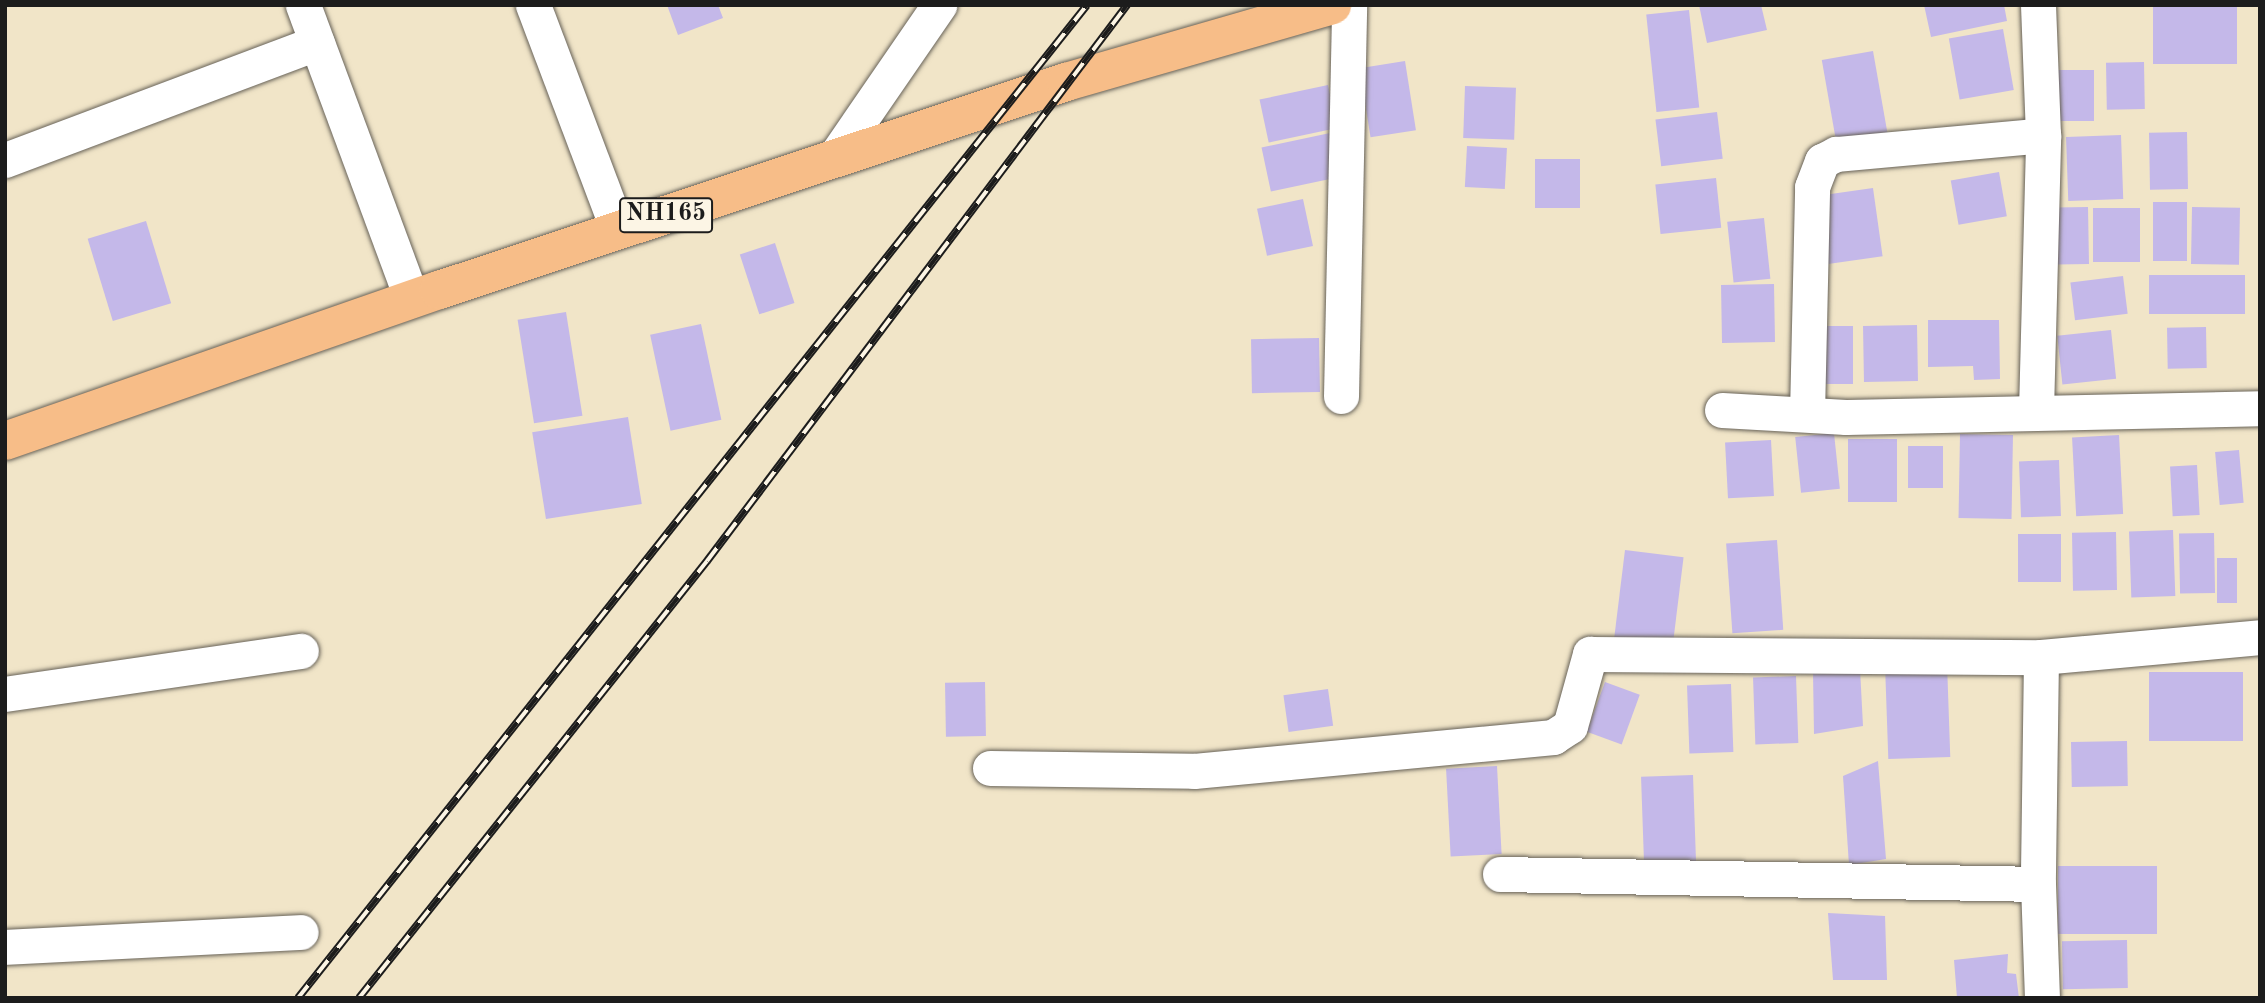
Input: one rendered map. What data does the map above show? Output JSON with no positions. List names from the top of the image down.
{
  "streets": {
    "highway": ["NH165"]
  }
}
